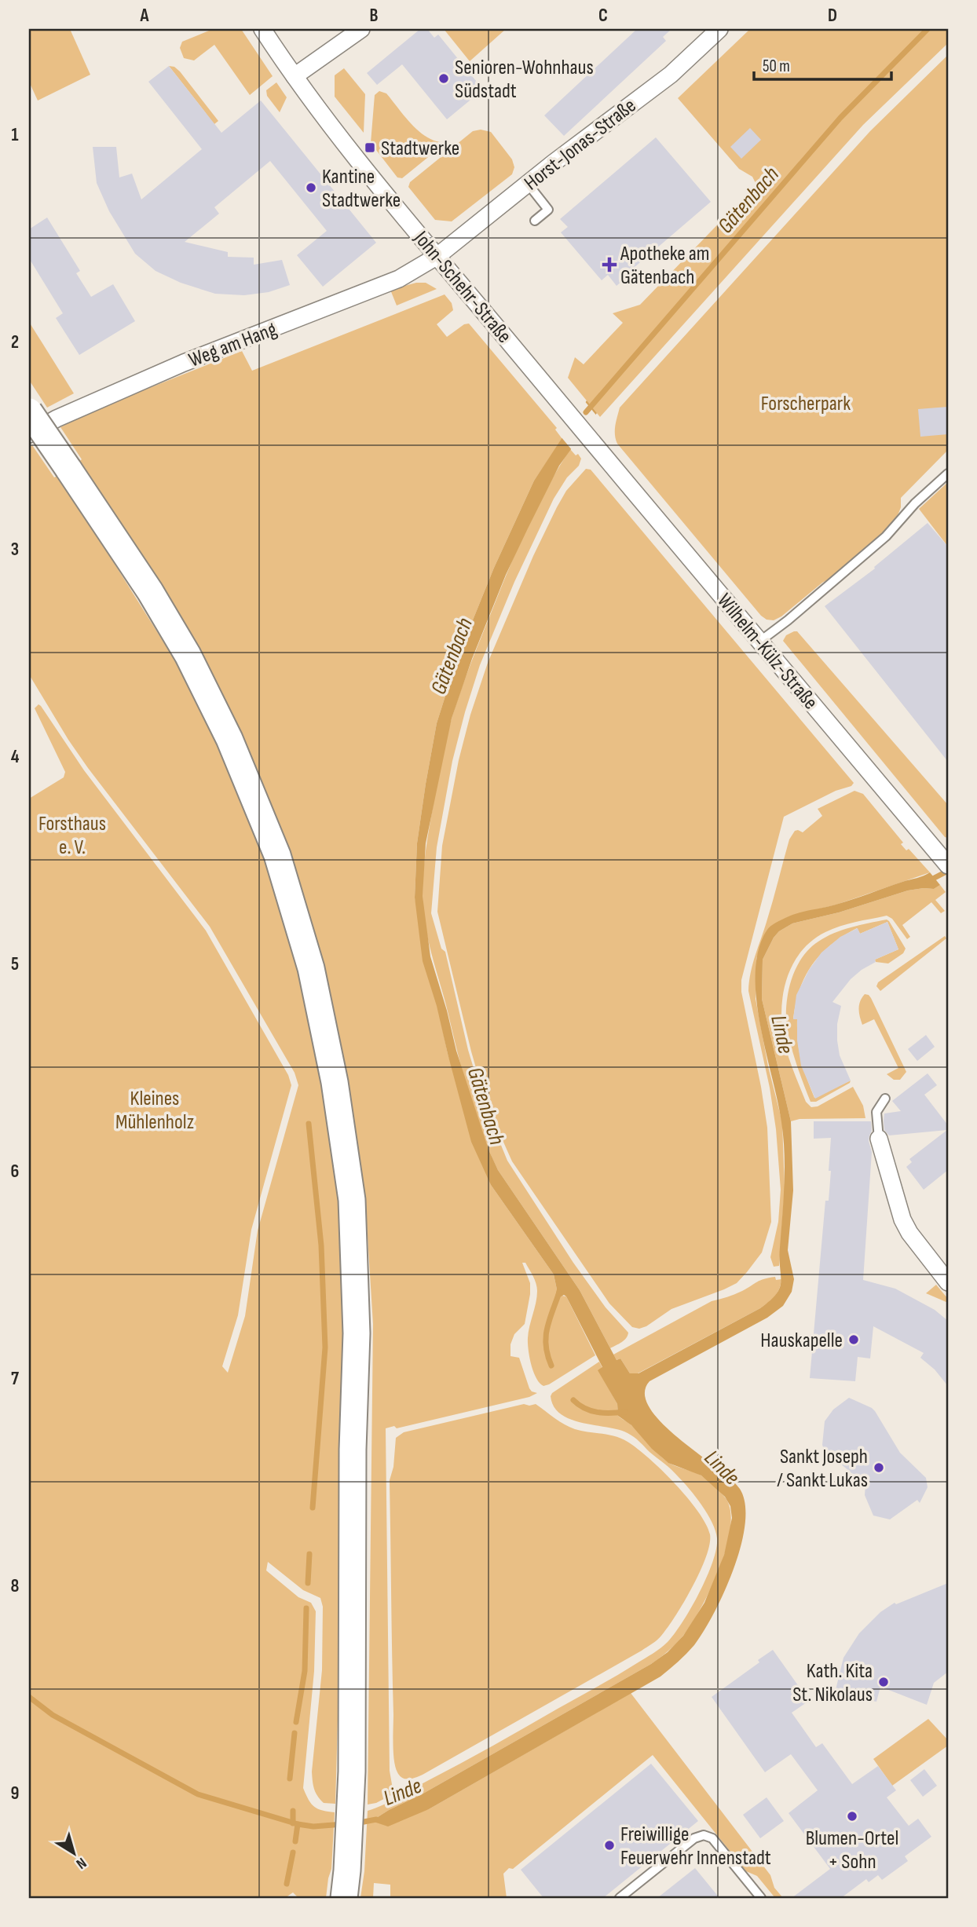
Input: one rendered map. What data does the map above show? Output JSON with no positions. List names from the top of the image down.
{
  "streets": {
    "street": [
      "Horst-Jonas-Straße",
      "John-Schehr-Straße",
      "Weg am Hang",
      "Wilhelm-Külz-Straße"
    ]
  },
  "crossings": [
    ["Horst-Jonas-Straße", "John-Schehr-Straße"],
    ["Horst-Jonas-Straße", "Weg am Hang"],
    ["John-Schehr-Straße", "Weg am Hang"],
    ["John-Schehr-Straße", "Wilhelm-Külz-Straße"]
  ],
  "water": ["Gätenbach", "Linde"],
  "parks": ["Forscherpark", "Forsthaus e. V.", "Kleines Mühlenholz"],
  "places": {
    "other": [
      "Senioren-Wohnhaus Südstadt",
      "Kantine Stadtwerke",
      "Hauskapelle",
      "Sankt Joseph / Sankt Lukas",
      "Kath. Kita St. Nikolaus",
      "Blumen-Ortel + Sohn",
      "Freiwillige Feuerwehr Innenstadt"
    ],
    "transit": ["Stadtwerke"],
    "health": ["Apotheke am Gätenbach"]
  },
  "scale_bar": "50 m",
  "north": "bottom right",
  "grid": {
    "columns": [
      "A",
      "B",
      "C",
      "D"
    ],
    "rows": [
      "1",
      "2",
      "3",
      "4",
      "5",
      "6",
      "7",
      "8",
      "9"
    ]
  }
}
